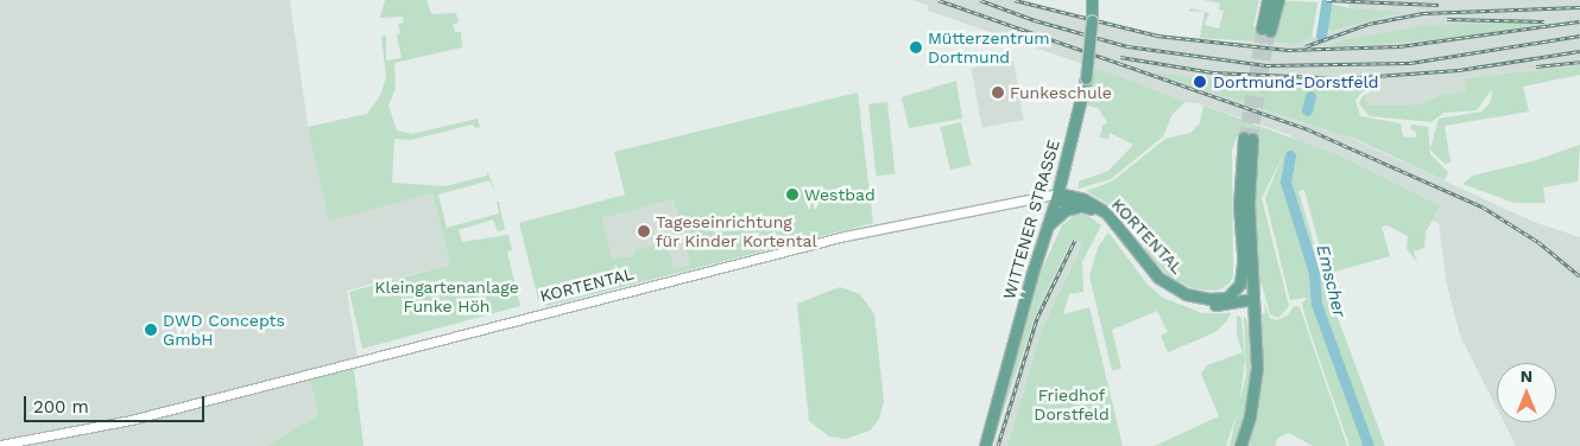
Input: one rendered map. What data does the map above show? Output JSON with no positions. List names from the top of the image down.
{
  "streets": {
    "main road": ["WITTENER STRASSE", "KORTENTAL"]
  },
  "crossings": [
    ["WITTENER STRASSE", "KORTENTAL"]
  ],
  "water": ["Emscher"],
  "parks": ["Kleingartenanlage Funke Höh", "Friedhof Dorstfeld"],
  "places": [
    "Mütterzentrum Dortmund",
    "Dortmund-Dorstfeld",
    "Funkeschule",
    "Westbad",
    "Tageseinrichtung für Kinder Kortental",
    "DWD Concepts GmbH"
  ],
  "scale_bar": "200 m",
  "north": "top"
}
